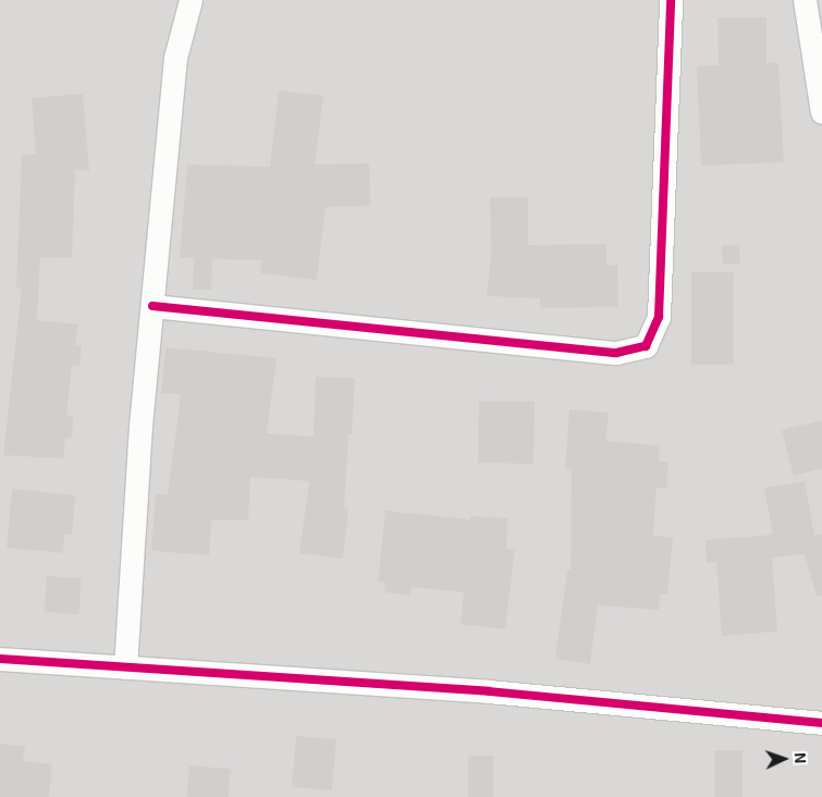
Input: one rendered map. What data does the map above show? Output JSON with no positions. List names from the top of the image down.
{
  "north": "right"
}
